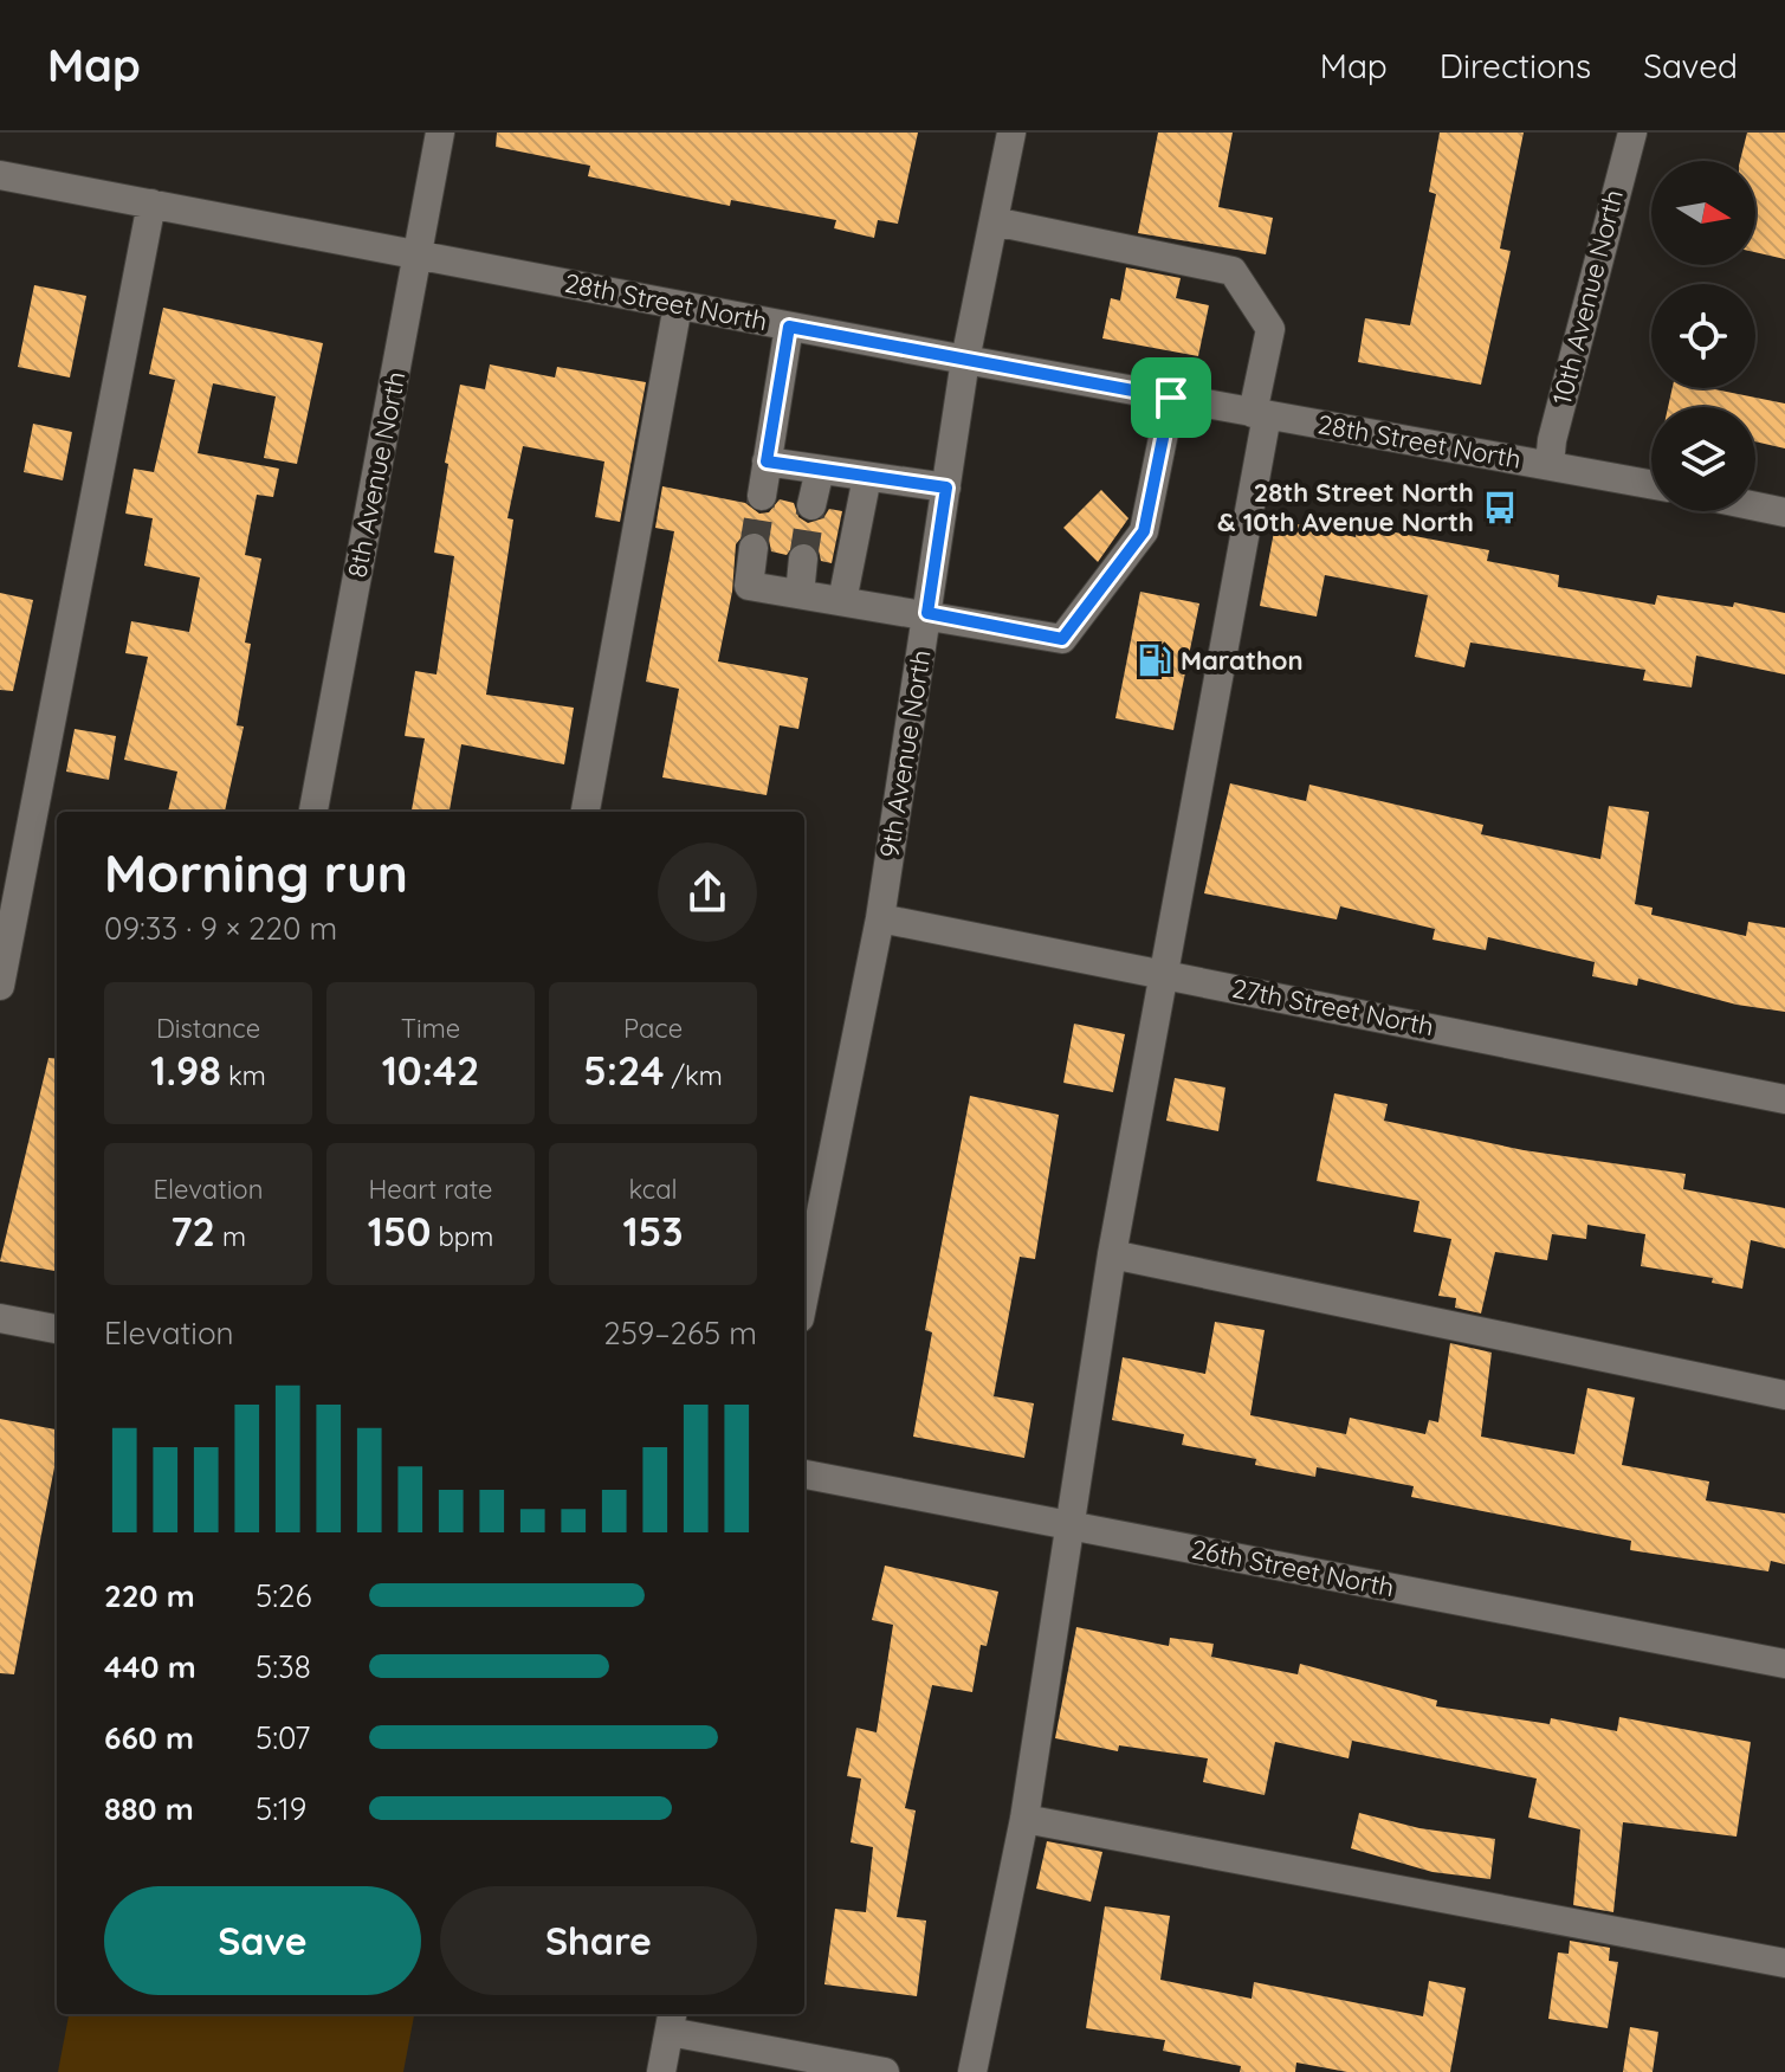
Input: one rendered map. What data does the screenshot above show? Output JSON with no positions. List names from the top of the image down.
{
  "streets": {
    "street": [
      "10th Avenue North",
      "28th Street North",
      "8th Avenue North",
      "9th Avenue North",
      "27th Street North",
      "26th Street North"
    ]
  },
  "crossings": [
    ["10th Avenue North", "28th Street North"],
    ["28th Street North", "8th Avenue North"],
    ["28th Street North", "9th Avenue North"],
    ["9th Avenue North", "27th Street North"]
  ],
  "places": {
    "bus stop": ["28th Street North & 10th Avenue North"],
    "fuel station": ["Marathon"]
  },
  "north": "right",
  "page": {
    "header": "Map",
    "nav": ["Map", "Directions", "Saved"],
    "heading": ["Morning run", "09:33 · 9 × 220 m"],
    "stats": [
      ["Distance", "1.98 km"],
      ["Time", "10:42"],
      ["Pace", "5:24 /km"],
      ["Elevation", "72 m"],
      ["Heart rate", "150 bpm"],
      ["kcal", "153"]
    ],
    "chart": ["Elevation", "259–265 m"],
    "list": [
      {
        "name": "220 m",
        "note": "5:26"
      },
      {
        "name": "440 m",
        "note": "5:38"
      },
      {
        "name": "660 m",
        "note": "5:07"
      },
      {
        "name": "880 m",
        "note": "5:19"
      }
    ],
    "buttons": ["Save", "Share"]
  }
}
